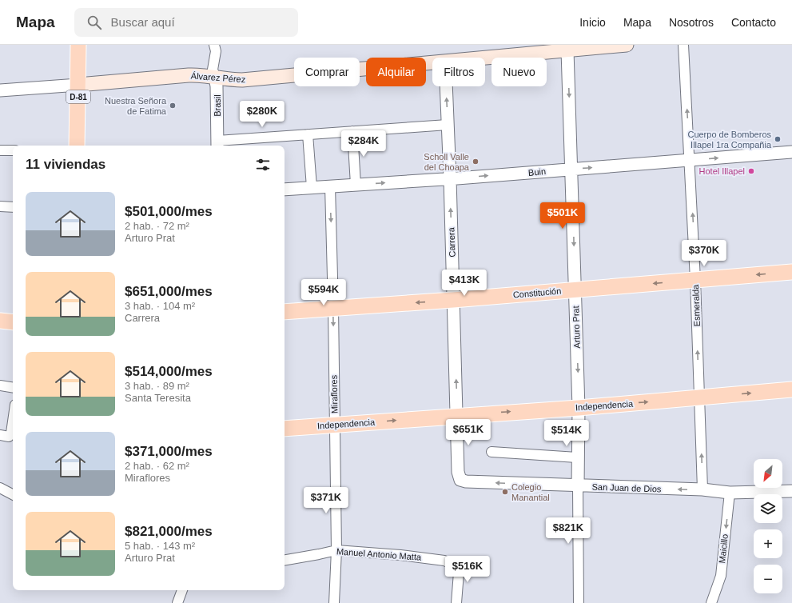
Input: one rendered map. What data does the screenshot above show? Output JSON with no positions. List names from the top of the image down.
{
  "streets": {
    "main road": [
      "Álvarez Pérez",
      "D-81",
      "Constitución",
      "Independencia"
    ],
    "street": [
      "Brasil",
      "Buin",
      "Carrera",
      "Esmeralda",
      "Arturo Prat",
      "Miraflores",
      "San Juan de Dios",
      "Maicillo",
      "Manuel Antonio Matta"
    ]
  },
  "crossings": [
    ["Álvarez Pérez", "D-81"],
    ["Álvarez Pérez", "Brasil"],
    ["Álvarez Pérez", "Arturo Prat"],
    ["Buin", "Carrera"],
    ["Buin", "Esmeralda"],
    ["Buin", "Arturo Prat"],
    ["Buin", "Miraflores"],
    ["Carrera", "Constitución"],
    ["Carrera", "Independencia"],
    ["Carrera", "San Juan de Dios"],
    ["Constitución", "Esmeralda"],
    ["Constitución", "Arturo Prat"],
    ["Constitución", "Miraflores"],
    ["Esmeralda", "Independencia"],
    ["Esmeralda", "San Juan de Dios"],
    ["Arturo Prat", "Independencia"],
    ["Arturo Prat", "San Juan de Dios"],
    ["Miraflores", "Independencia"],
    ["Miraflores", "Manuel Antonio Matta"],
    ["San Juan de Dios", "Maicillo"]
  ],
  "one_way": [
    "Buin",
    "Carrera",
    "Constitución",
    "Esmeralda",
    "Arturo Prat",
    "Miraflores",
    "Independencia",
    "Maicillo"
  ],
  "places": [
    "Nuestra Señora de Fatima",
    "Cuerpo de Bomberos Illapel 1ra Compañia",
    "Scholl Valle del Choapa",
    "Hotel Illapel",
    "Colegio Manantial"
  ],
  "north": "bottom left",
  "page": {
    "header": "Mapa",
    "search": "Buscar aquí",
    "nav": [
      "Inicio",
      "Mapa",
      "Nosotros",
      "Contacto"
    ],
    "chip": [
      "Comprar",
      "Alquilar",
      "Filtros",
      "Nuevo"
    ],
    "price": [
      "$280K",
      "$284K",
      "$501K",
      "$370K",
      "$413K",
      "$594K",
      "$651K",
      "$514K",
      "$371K",
      "$821K",
      "$516K"
    ],
    "heading": "11 viviendas",
    "list": [
      {
        "name": "$501,000/mes",
        "note": "2 hab. · 72 m² · Arturo Prat"
      },
      {
        "name": "$651,000/mes",
        "note": "3 hab. · 104 m² · Carrera"
      },
      {
        "name": "$514,000/mes",
        "note": "3 hab. · 89 m² · Santa Teresita"
      },
      {
        "name": "$371,000/mes",
        "note": "2 hab. · 62 m² · Miraflores"
      },
      {
        "name": "$821,000/mes",
        "note": "5 hab. · 143 m² · Arturo Prat"
      }
    ],
    "map_buttons": ["+", "−"]
  }
}
